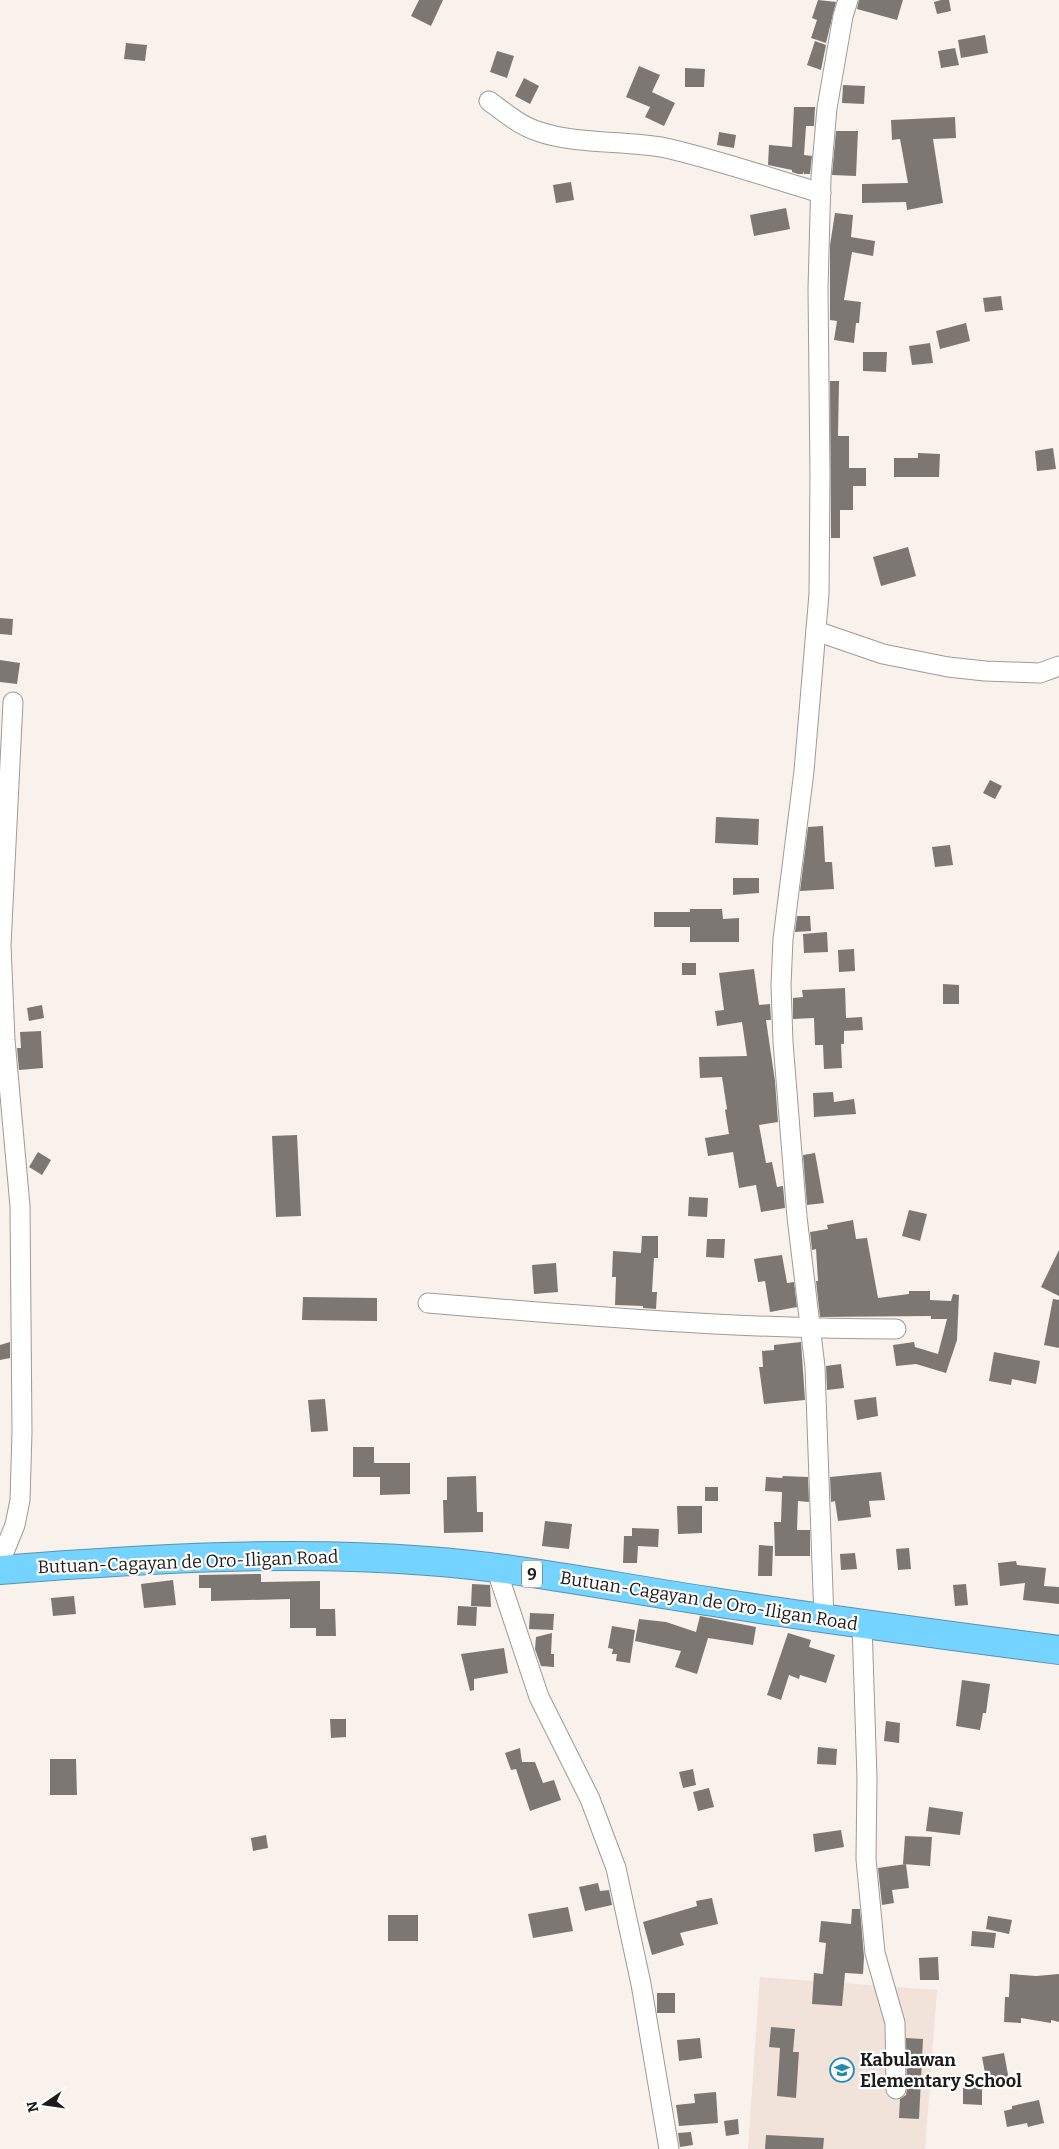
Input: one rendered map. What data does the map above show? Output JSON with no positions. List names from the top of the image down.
{
  "streets": {
    "highway": ["Butuan-Cagayan de Oro-Iligan Road", "9"]
  },
  "places": {
    "school or university": ["Kabulawan Elementary School"]
  },
  "north": "left"
}
